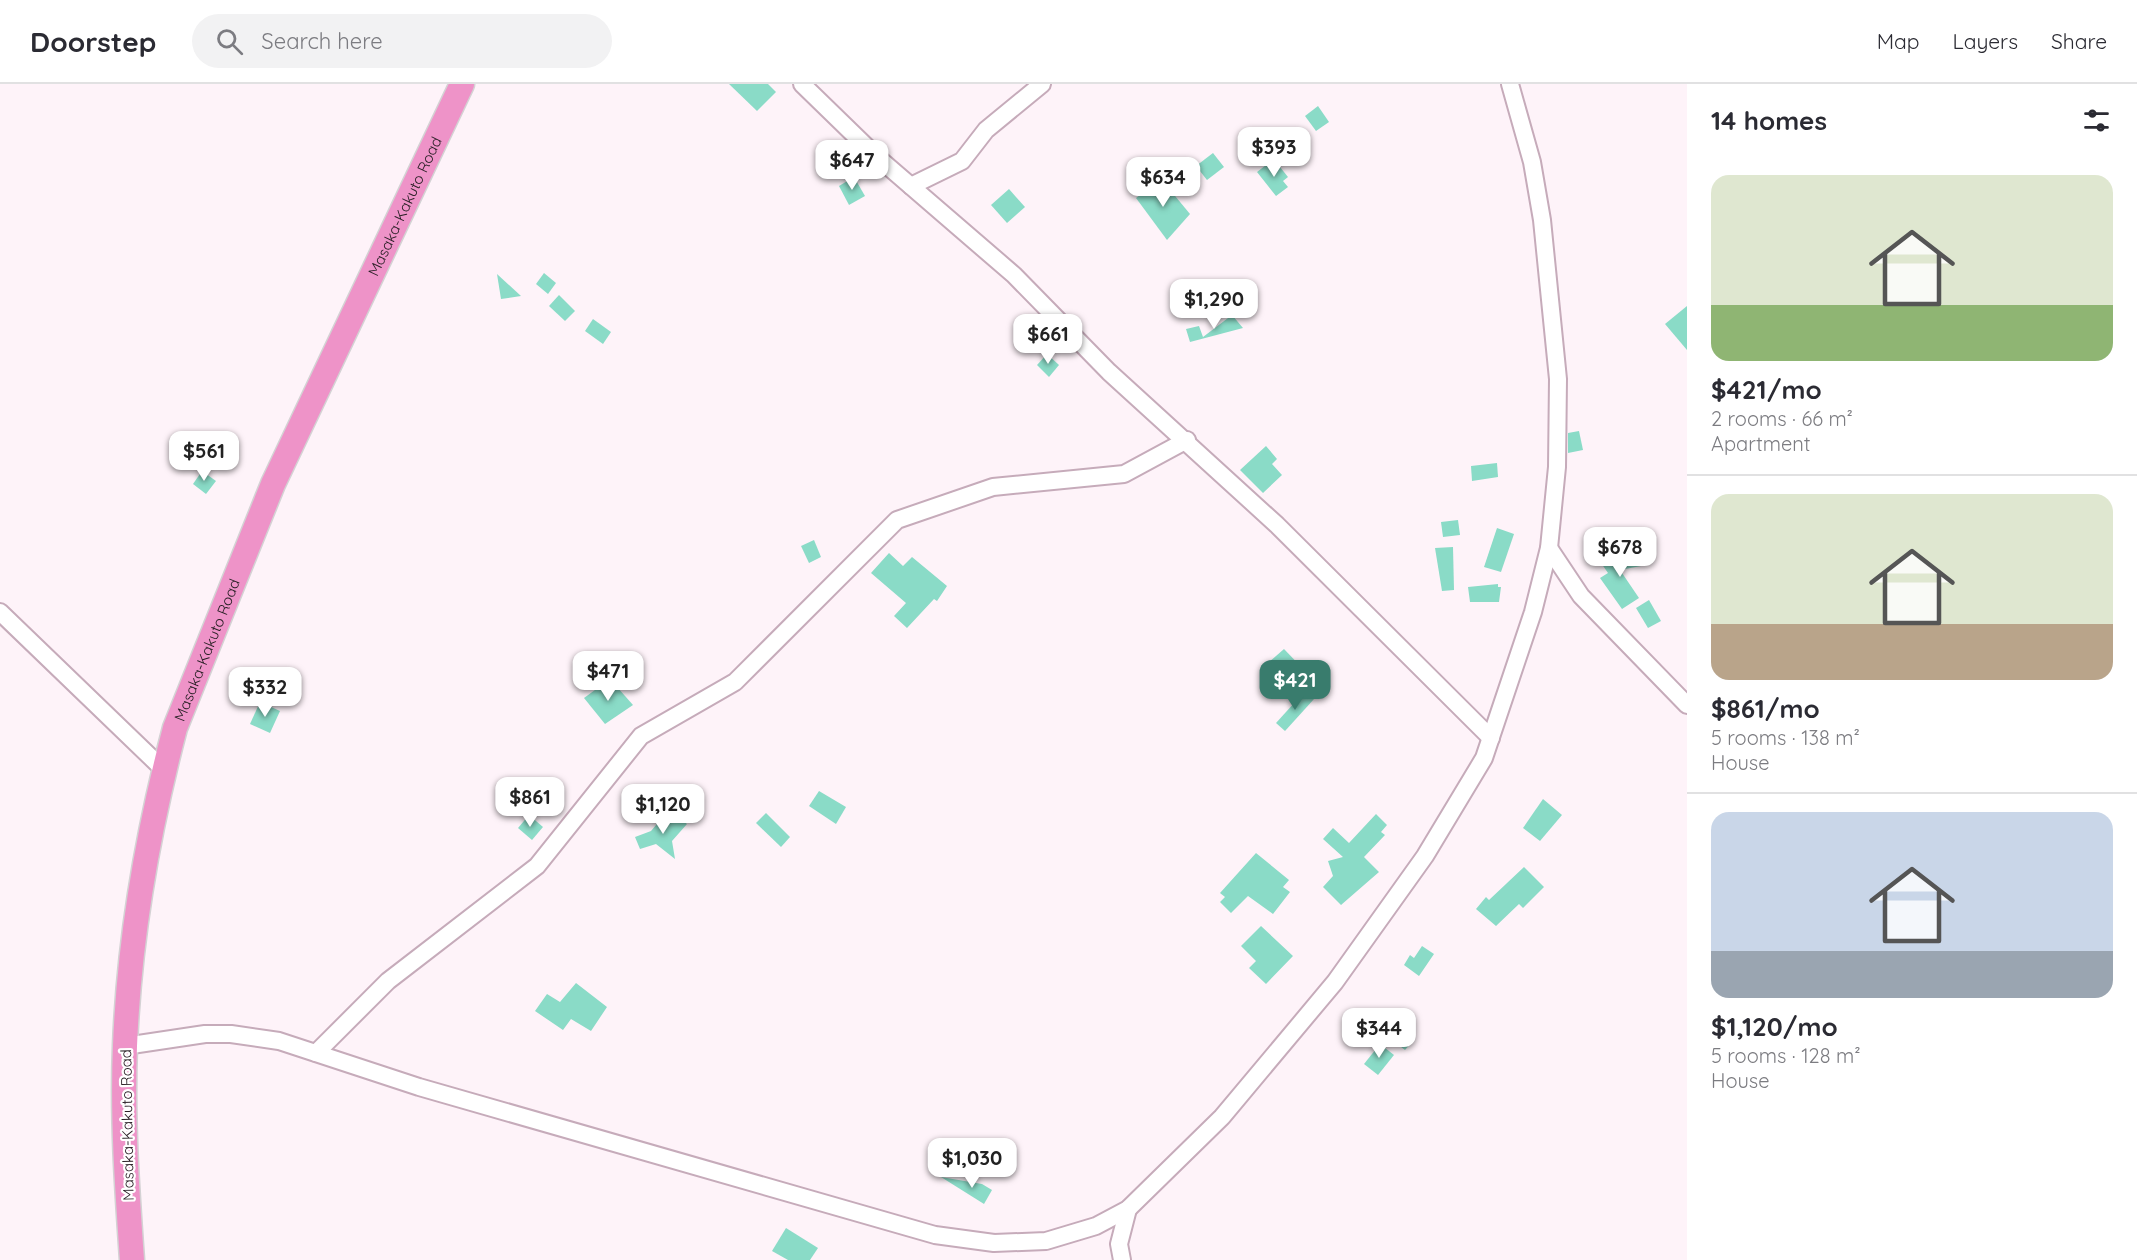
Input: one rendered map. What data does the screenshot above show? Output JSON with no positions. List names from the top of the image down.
{
  "streets": {
    "highway": ["Masaka-Kakuto Road"]
  },
  "page": {
    "header": "Doorstep",
    "search": "Search here",
    "nav": ["Map", "Layers", "Share"],
    "heading": "14 homes",
    "price": [
      "$393",
      "$647",
      "$634",
      "$1,290",
      "$661",
      "$561",
      "$678",
      "$471",
      "$421",
      "$332",
      "$861",
      "$1,120",
      "$344",
      "$1,030"
    ],
    "list": [
      {
        "name": "$421/mo",
        "note": "2 rooms · 66 m² · Apartment"
      },
      {
        "name": "$861/mo",
        "note": "5 rooms · 138 m² · House"
      },
      {
        "name": "$1,120/mo",
        "note": "5 rooms · 128 m² · House"
      }
    ]
  }
}
